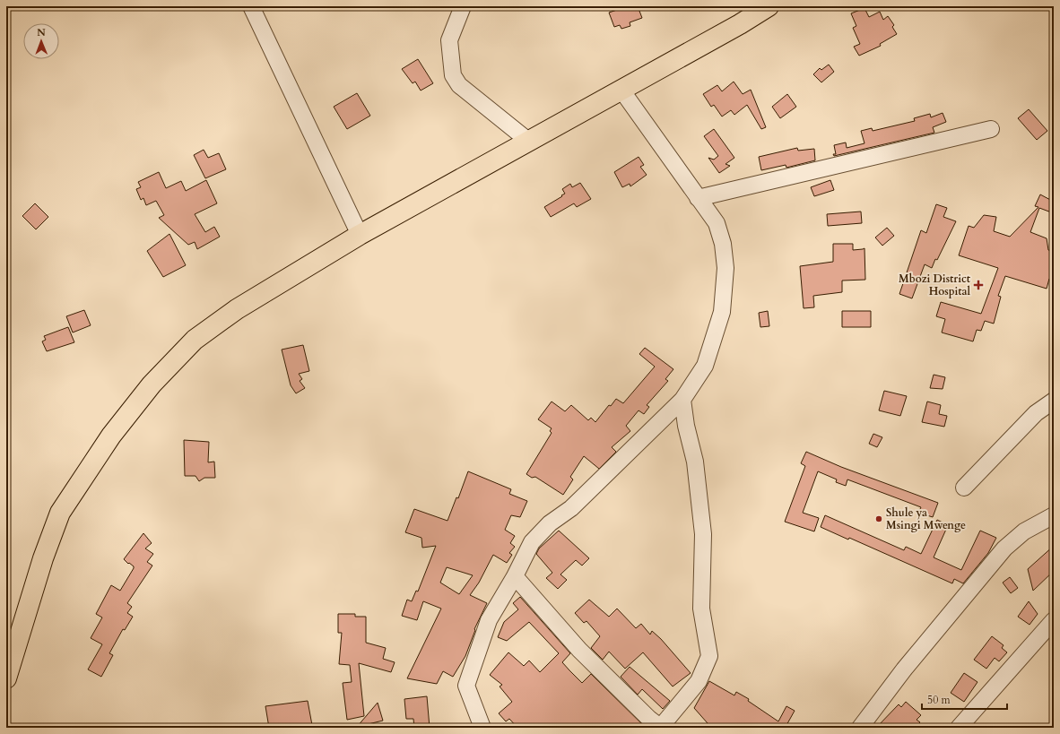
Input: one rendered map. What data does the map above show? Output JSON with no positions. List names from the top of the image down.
{
  "places": {
    "health": ["Mbozi District Hospital"],
    "other": ["Shule ya Msingi Mwenge"]
  },
  "scale_bar": "50 m",
  "north": "top"
}
